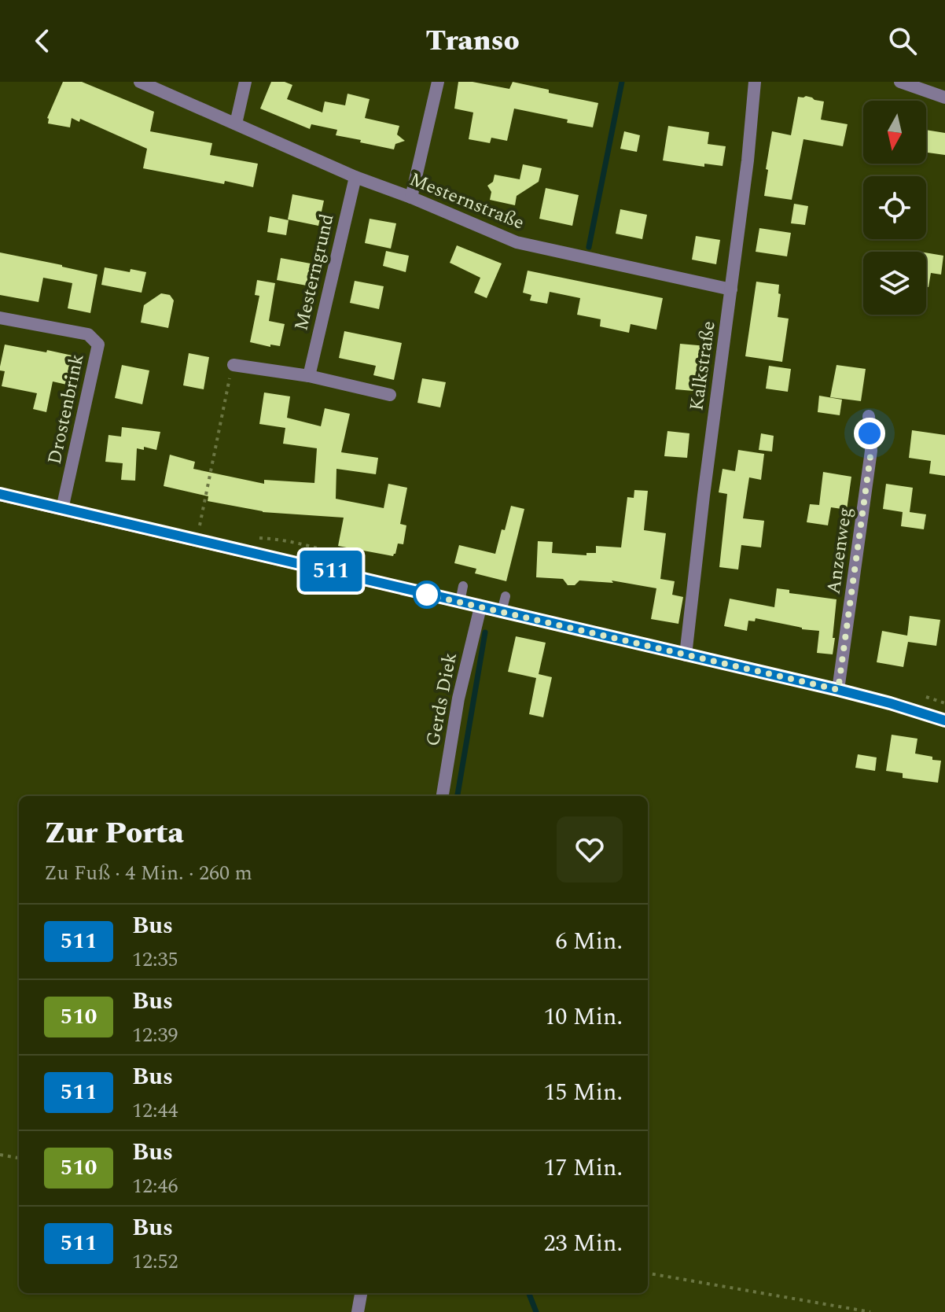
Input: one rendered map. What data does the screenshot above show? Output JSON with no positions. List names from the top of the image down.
{
  "streets": {
    "street": [
      "Mesternstraße",
      "Mesterngrund",
      "Kalkstraße",
      "Drostenbrink",
      "Anzenweg",
      "Gerds Diek"
    ]
  },
  "crossings": [
    ["Mesternstraße", "Mesterngrund"],
    ["Mesternstraße", "Kalkstraße"]
  ],
  "lines": ["bus line 511"],
  "north": "bottom",
  "page": {
    "header": "Transo",
    "on_map": "511",
    "heading": ["Zur Porta", "Zu Fuß · 4 Min. · 260 m"],
    "list": [
      {
        "mark": "511",
        "name": "Bus",
        "note": "12:35",
        "value": "6 Min."
      },
      {
        "mark": "510",
        "name": "Bus",
        "note": "12:39",
        "value": "10 Min."
      },
      {
        "mark": "511",
        "name": "Bus",
        "note": "12:44",
        "value": "15 Min."
      },
      {
        "mark": "510",
        "name": "Bus",
        "note": "12:46",
        "value": "17 Min."
      },
      {
        "mark": "511",
        "name": "Bus",
        "note": "12:52",
        "value": "23 Min."
      }
    ]
  }
}
